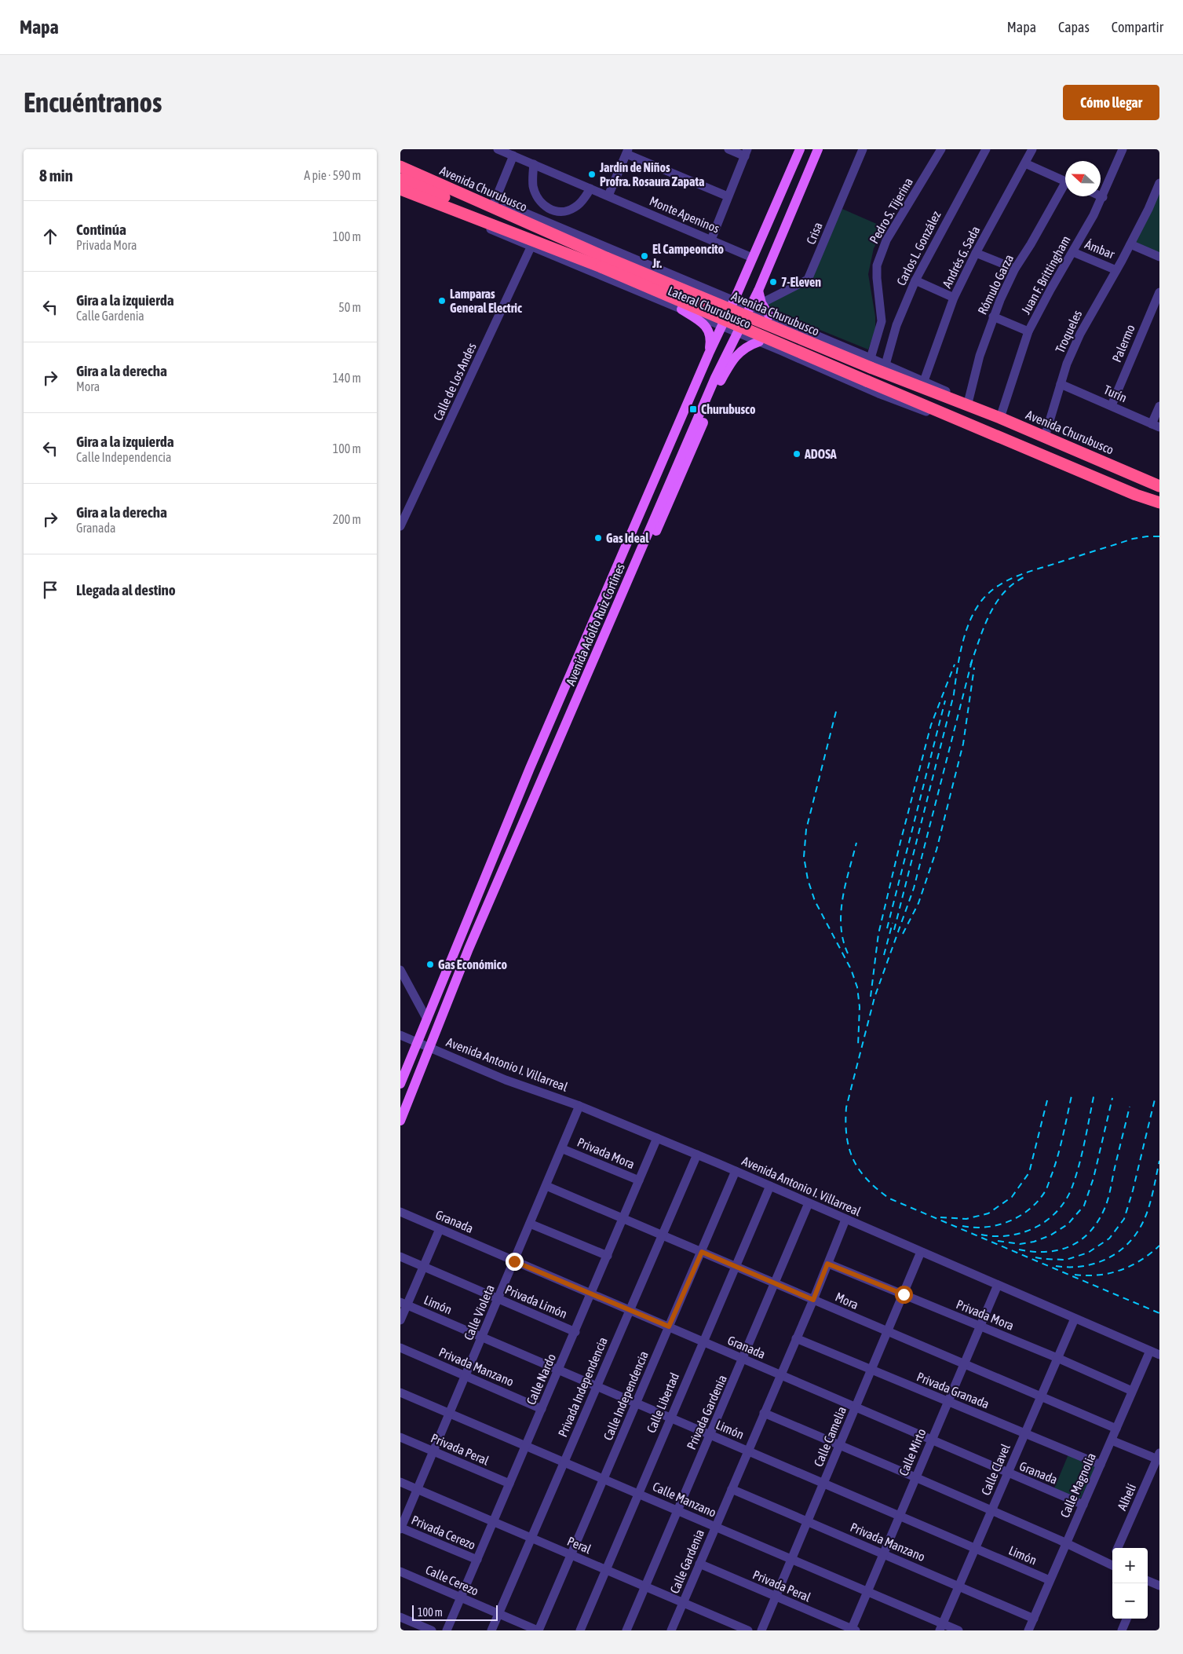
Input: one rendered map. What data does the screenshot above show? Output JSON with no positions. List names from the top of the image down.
{
  "streets": {
    "highway": ["Avenida Churubusco"],
    "main road": ["Avenida Adolfo Ruiz Cortínes"],
    "street": [
      "Pedro S. Tijerina",
      "Monte Apeninos",
      "Crisa",
      "Carlos L. González",
      "Ámbar",
      "Andrés G. Sada",
      "Juan F. Brittingham",
      "Rómulo Garza",
      "Lateral Churubusco",
      "Troqueles",
      "Palermo",
      "Calle de Los Andes",
      "Turín",
      "Avenida Antonio I. Villarreal",
      "Privada Mora",
      "Granada",
      "Mora",
      "Privada Limón",
      "Limón",
      "Calle Violeta",
      "Privada Manzano",
      "Calle Nardo",
      "Privada Independencia",
      "Privada Granada",
      "Calle Independencia",
      "Calle Libertad",
      "Privada Gardenia",
      "Calle Camelia",
      "Privada Peral",
      "Calle Mirto",
      "Calle Clavel",
      "Calle Magnolia",
      "Alhelí",
      "Calle Manzano",
      "Privada Cerezo",
      "Peral",
      "Calle Gardenia",
      "Calle Cerezo"
    ]
  },
  "crossings": [
    ["Avenida Churubusco", "Pedro S. Tijerina"],
    ["Avenida Churubusco", "Juan F. Brittingham"],
    ["Avenida Churubusco", "Rómulo Garza"],
    ["Avenida Churubusco", "Lateral Churubusco"],
    ["Avenida Churubusco", "Troqueles"],
    ["Avenida Churubusco", "Calle de Los Andes"],
    ["Pedro S. Tijerina", "Lateral Churubusco"],
    ["Monte Apeninos", "Avenida Adolfo Ruiz Cortínes"],
    ["Carlos L. González", "Lateral Churubusco"],
    ["Ámbar", "Juan F. Brittingham"],
    ["Ámbar", "Troqueles"],
    ["Andrés G. Sada", "Lateral Churubusco"],
    ["Rómulo Garza", "Lateral Churubusco"],
    ["Lateral Churubusco", "Calle de Los Andes"],
    ["Lateral Churubusco", "Avenida Adolfo Ruiz Cortínes"],
    ["Troqueles", "Turín"],
    ["Palermo", "Turín"],
    ["Avenida Adolfo Ruiz Cortínes", "Avenida Antonio I. Villarreal"],
    ["Avenida Antonio I. Villarreal", "Calle Violeta"],
    ["Avenida Antonio I. Villarreal", "Calle Nardo"],
    ["Avenida Antonio I. Villarreal", "Privada Independencia"],
    ["Avenida Antonio I. Villarreal", "Calle Independencia"],
    ["Avenida Antonio I. Villarreal", "Calle Libertad"],
    ["Avenida Antonio I. Villarreal", "Privada Gardenia"],
    ["Avenida Antonio I. Villarreal", "Calle Camelia"],
    ["Avenida Antonio I. Villarreal", "Calle Mirto"],
    ["Avenida Antonio I. Villarreal", "Calle Clavel"],
    ["Avenida Antonio I. Villarreal", "Calle Magnolia"],
    ["Avenida Antonio I. Villarreal", "Calle Gardenia"],
    ["Privada Mora", "Calle Violeta"],
    ["Privada Mora", "Calle Nardo"],
    ["Privada Mora", "Calle Camelia"],
    ["Privada Mora", "Calle Mirto"],
    ["Privada Mora", "Calle Clavel"],
    ["Privada Mora", "Calle Magnolia"],
    ["Privada Mora", "Calle Gardenia"],
    ["Granada", "Calle Violeta"],
    ["Granada", "Calle Nardo"],
    ["Granada", "Privada Independencia"],
    ["Granada", "Calle Independencia"],
    ["Granada", "Calle Libertad"],
    ["Granada", "Privada Gardenia"],
    ["Granada", "Calle Camelia"],
    ["Granada", "Calle Mirto"],
    ["Granada", "Calle Clavel"],
    ["Granada", "Calle Magnolia"],
    ["Granada", "Calle Gardenia"],
    ["Mora", "Calle Violeta"],
    ["Mora", "Calle Nardo"],
    ["Mora", "Privada Independencia"],
    ["Mora", "Calle Independencia"],
    ["Mora", "Calle Libertad"],
    ["Mora", "Privada Gardenia"],
    ["Mora", "Calle Camelia"],
    ["Mora", "Calle Mirto"],
    ["Mora", "Calle Clavel"],
    ["Mora", "Calle Magnolia"],
    ["Mora", "Calle Gardenia"],
    ["Privada Limón", "Calle Violeta"],
    ["Privada Limón", "Calle Nardo"],
    ["Limón", "Calle Violeta"],
    ["Limón", "Calle Nardo"],
    ["Limón", "Privada Independencia"],
    ["Limón", "Calle Independencia"],
    ["Limón", "Calle Libertad"],
    ["Limón", "Privada Gardenia"],
    ["Limón", "Calle Camelia"],
    ["Limón", "Calle Mirto"],
    ["Limón", "Calle Clavel"],
    ["Limón", "Calle Magnolia"],
    ["Limón", "Calle Gardenia"],
    ["Calle Violeta", "Privada Manzano"],
    ["Calle Violeta", "Privada Peral"],
    ["Calle Violeta", "Calle Manzano"],
    ["Calle Violeta", "Privada Cerezo"],
    ["Calle Violeta", "Peral"],
    ["Privada Manzano", "Calle Nardo"],
    ["Privada Manzano", "Calle Camelia"],
    ["Privada Manzano", "Calle Mirto"],
    ["Privada Manzano", "Calle Clavel"],
    ["Privada Manzano", "Calle Magnolia"],
    ["Privada Manzano", "Calle Gardenia"],
    ["Calle Nardo", "Privada Peral"],
    ["Calle Nardo", "Calle Manzano"],
    ["Calle Nardo", "Privada Cerezo"],
    ["Calle Nardo", "Peral"],
    ["Calle Nardo", "Calle Cerezo"],
    ["Privada Independencia", "Calle Manzano"],
    ["Privada Independencia", "Peral"],
    ["Privada Independencia", "Calle Cerezo"],
    ["Privada Granada", "Calle Camelia"],
    ["Privada Granada", "Calle Mirto"],
    ["Privada Granada", "Calle Clavel"],
    ["Privada Granada", "Calle Magnolia"],
    ["Privada Granada", "Calle Gardenia"],
    ["Calle Independencia", "Calle Manzano"],
    ["Calle Independencia", "Peral"],
    ["Calle Independencia", "Calle Cerezo"],
    ["Calle Libertad", "Calle Manzano"],
    ["Calle Libertad", "Peral"],
    ["Privada Gardenia", "Calle Manzano"],
    ["Privada Gardenia", "Peral"],
    ["Calle Camelia", "Privada Peral"],
    ["Calle Camelia", "Calle Manzano"],
    ["Privada Peral", "Calle Mirto"],
    ["Privada Peral", "Calle Gardenia"],
    ["Calle Mirto", "Calle Manzano"],
    ["Calle Clavel", "Calle Manzano"],
    ["Calle Manzano", "Calle Gardenia"],
    ["Peral", "Calle Gardenia"]
  ],
  "places": {
    "other": [
      "Jardín de Niños Profra. Rosaura Zapata",
      "El Campeoncito Jr.",
      "7-Eleven",
      "Lamparas General Electric",
      "ADOSA",
      "Gas Ideal",
      "Gas Económico"
    ],
    "transit": ["Churubusco"]
  },
  "scale_bar": "100 m",
  "north": "left",
  "page": {
    "header": "Mapa",
    "nav": ["Mapa", "Capas", "Compartir"],
    "buttons": "Cómo llegar",
    "title": "Encuéntranos",
    "heading": ["8 min", "A pie · 590 m"],
    "list": [
      ["Continúa", "Privada Mora", "100 m"],
      ["Gira a la izquierda", "Calle Gardenia", "50 m"],
      ["Gira a la derecha", "Mora", "140 m"],
      ["Gira a la izquierda", "Calle Independencia", "100 m"],
      ["Gira a la derecha", "Granada", "200 m"],
      "Llegada al destino"
    ],
    "map_buttons": ["+", "−"],
    "scale": "100 m"
  }
}
